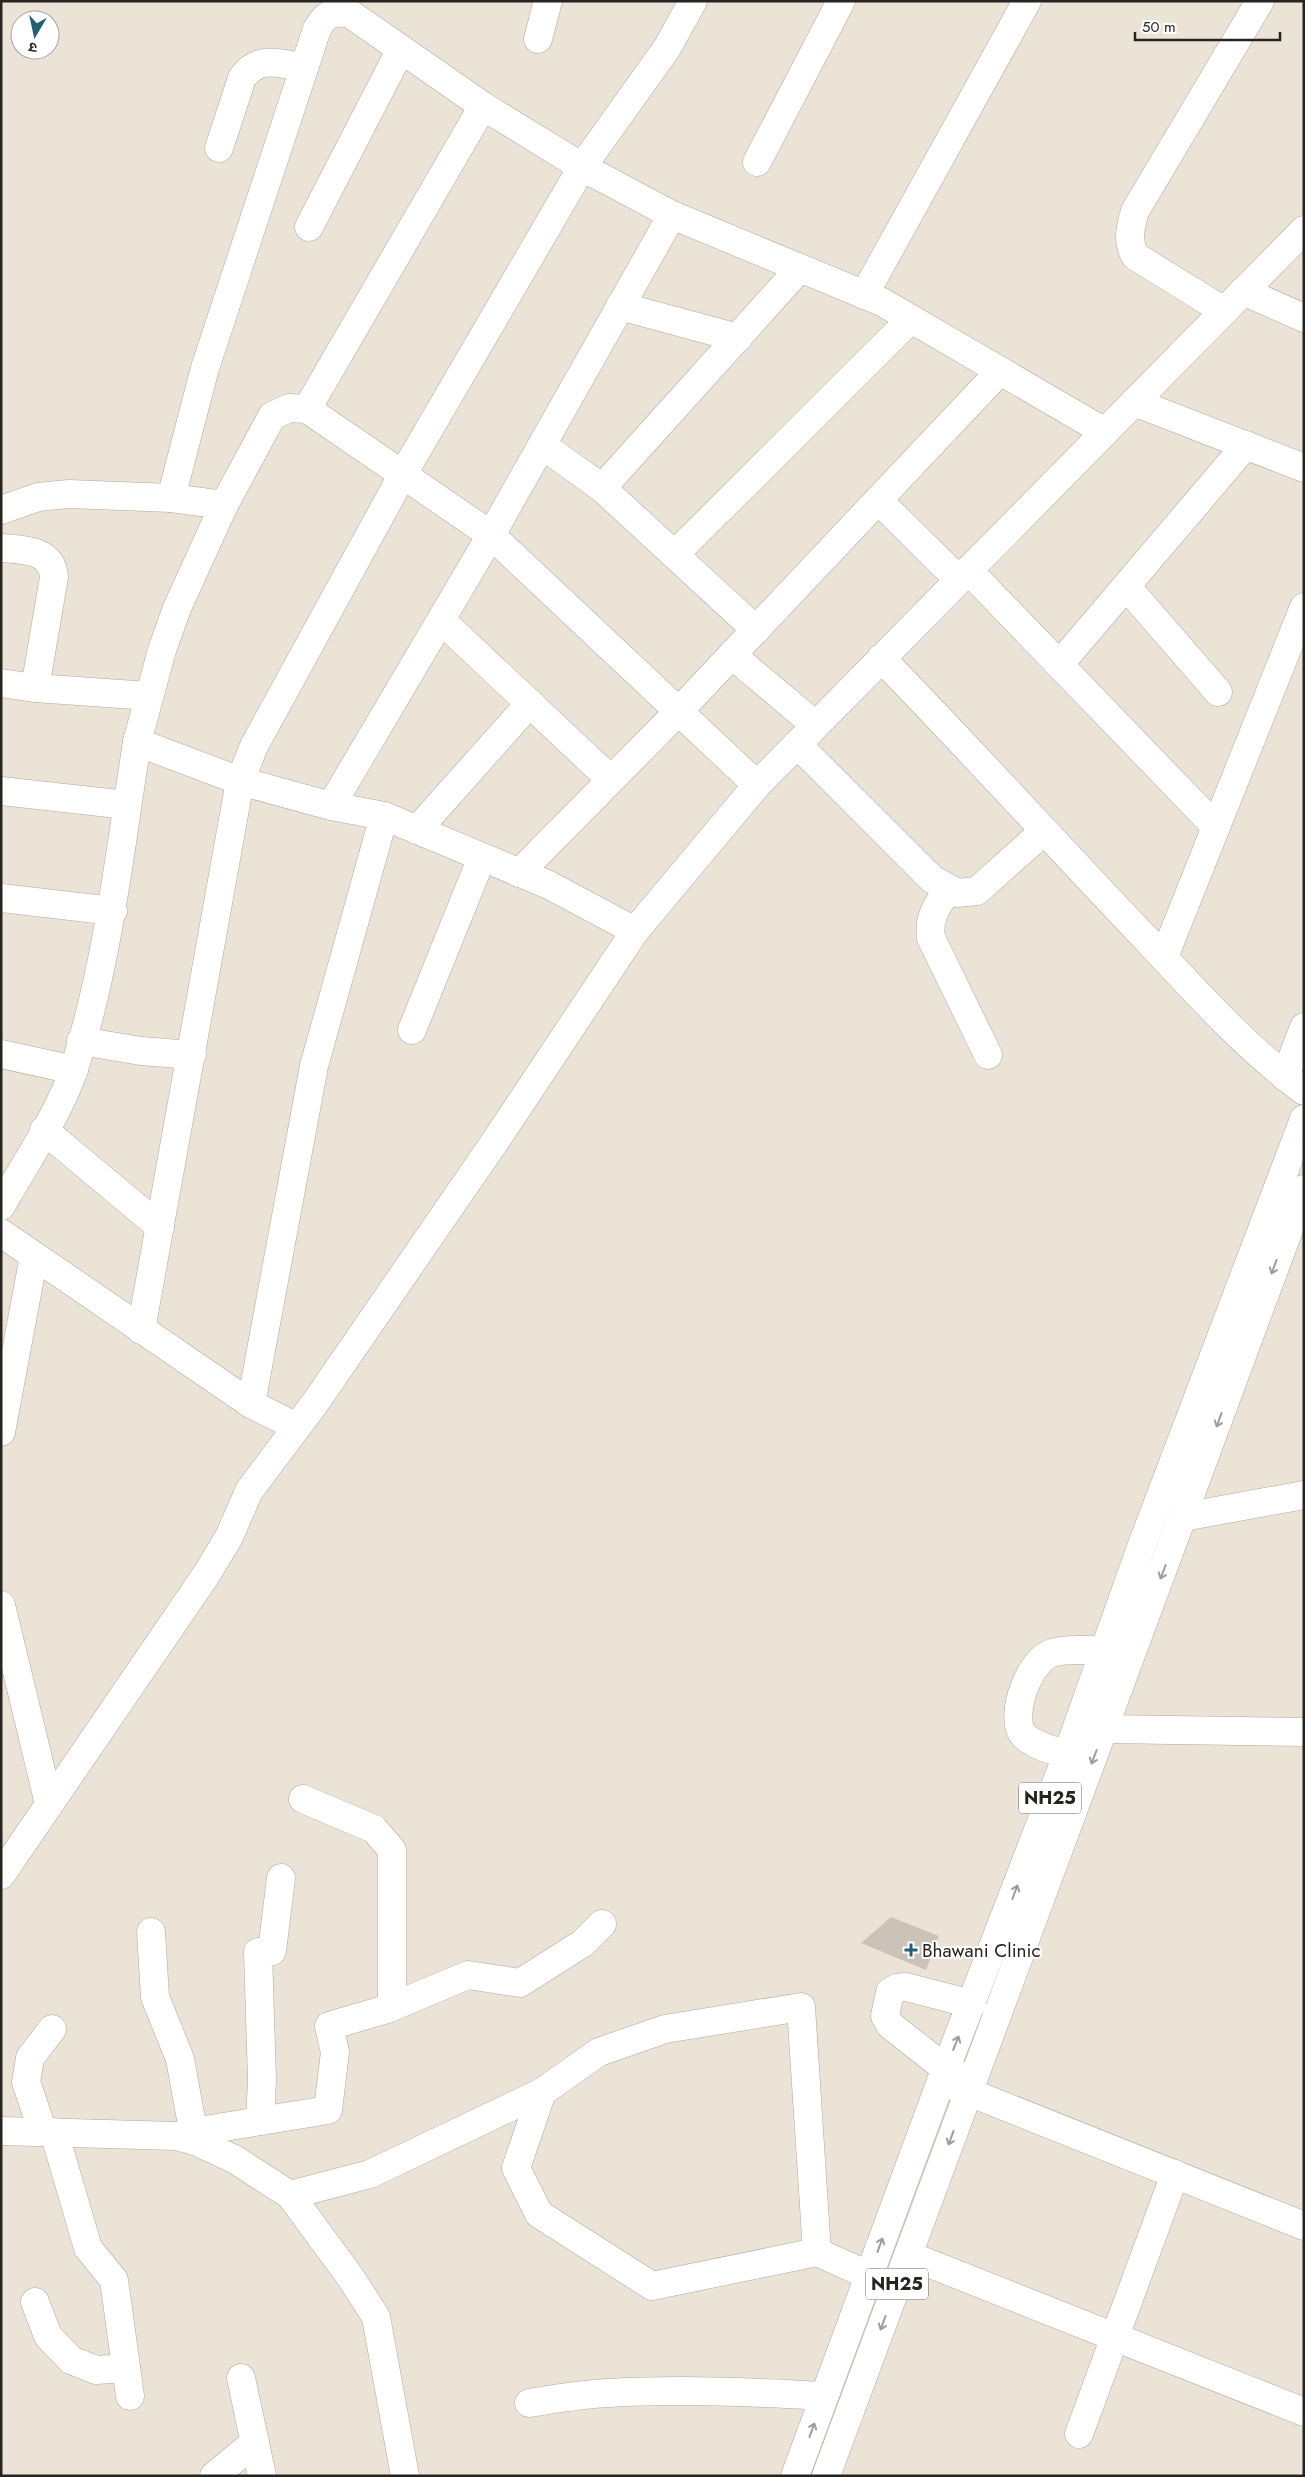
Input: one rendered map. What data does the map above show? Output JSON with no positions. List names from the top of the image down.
{
  "streets": {
    "main road": ["NH25"]
  },
  "places": {
    "health": ["Bhawani Clinic"]
  },
  "scale_bar": "50 m",
  "north": "bottom"
}
